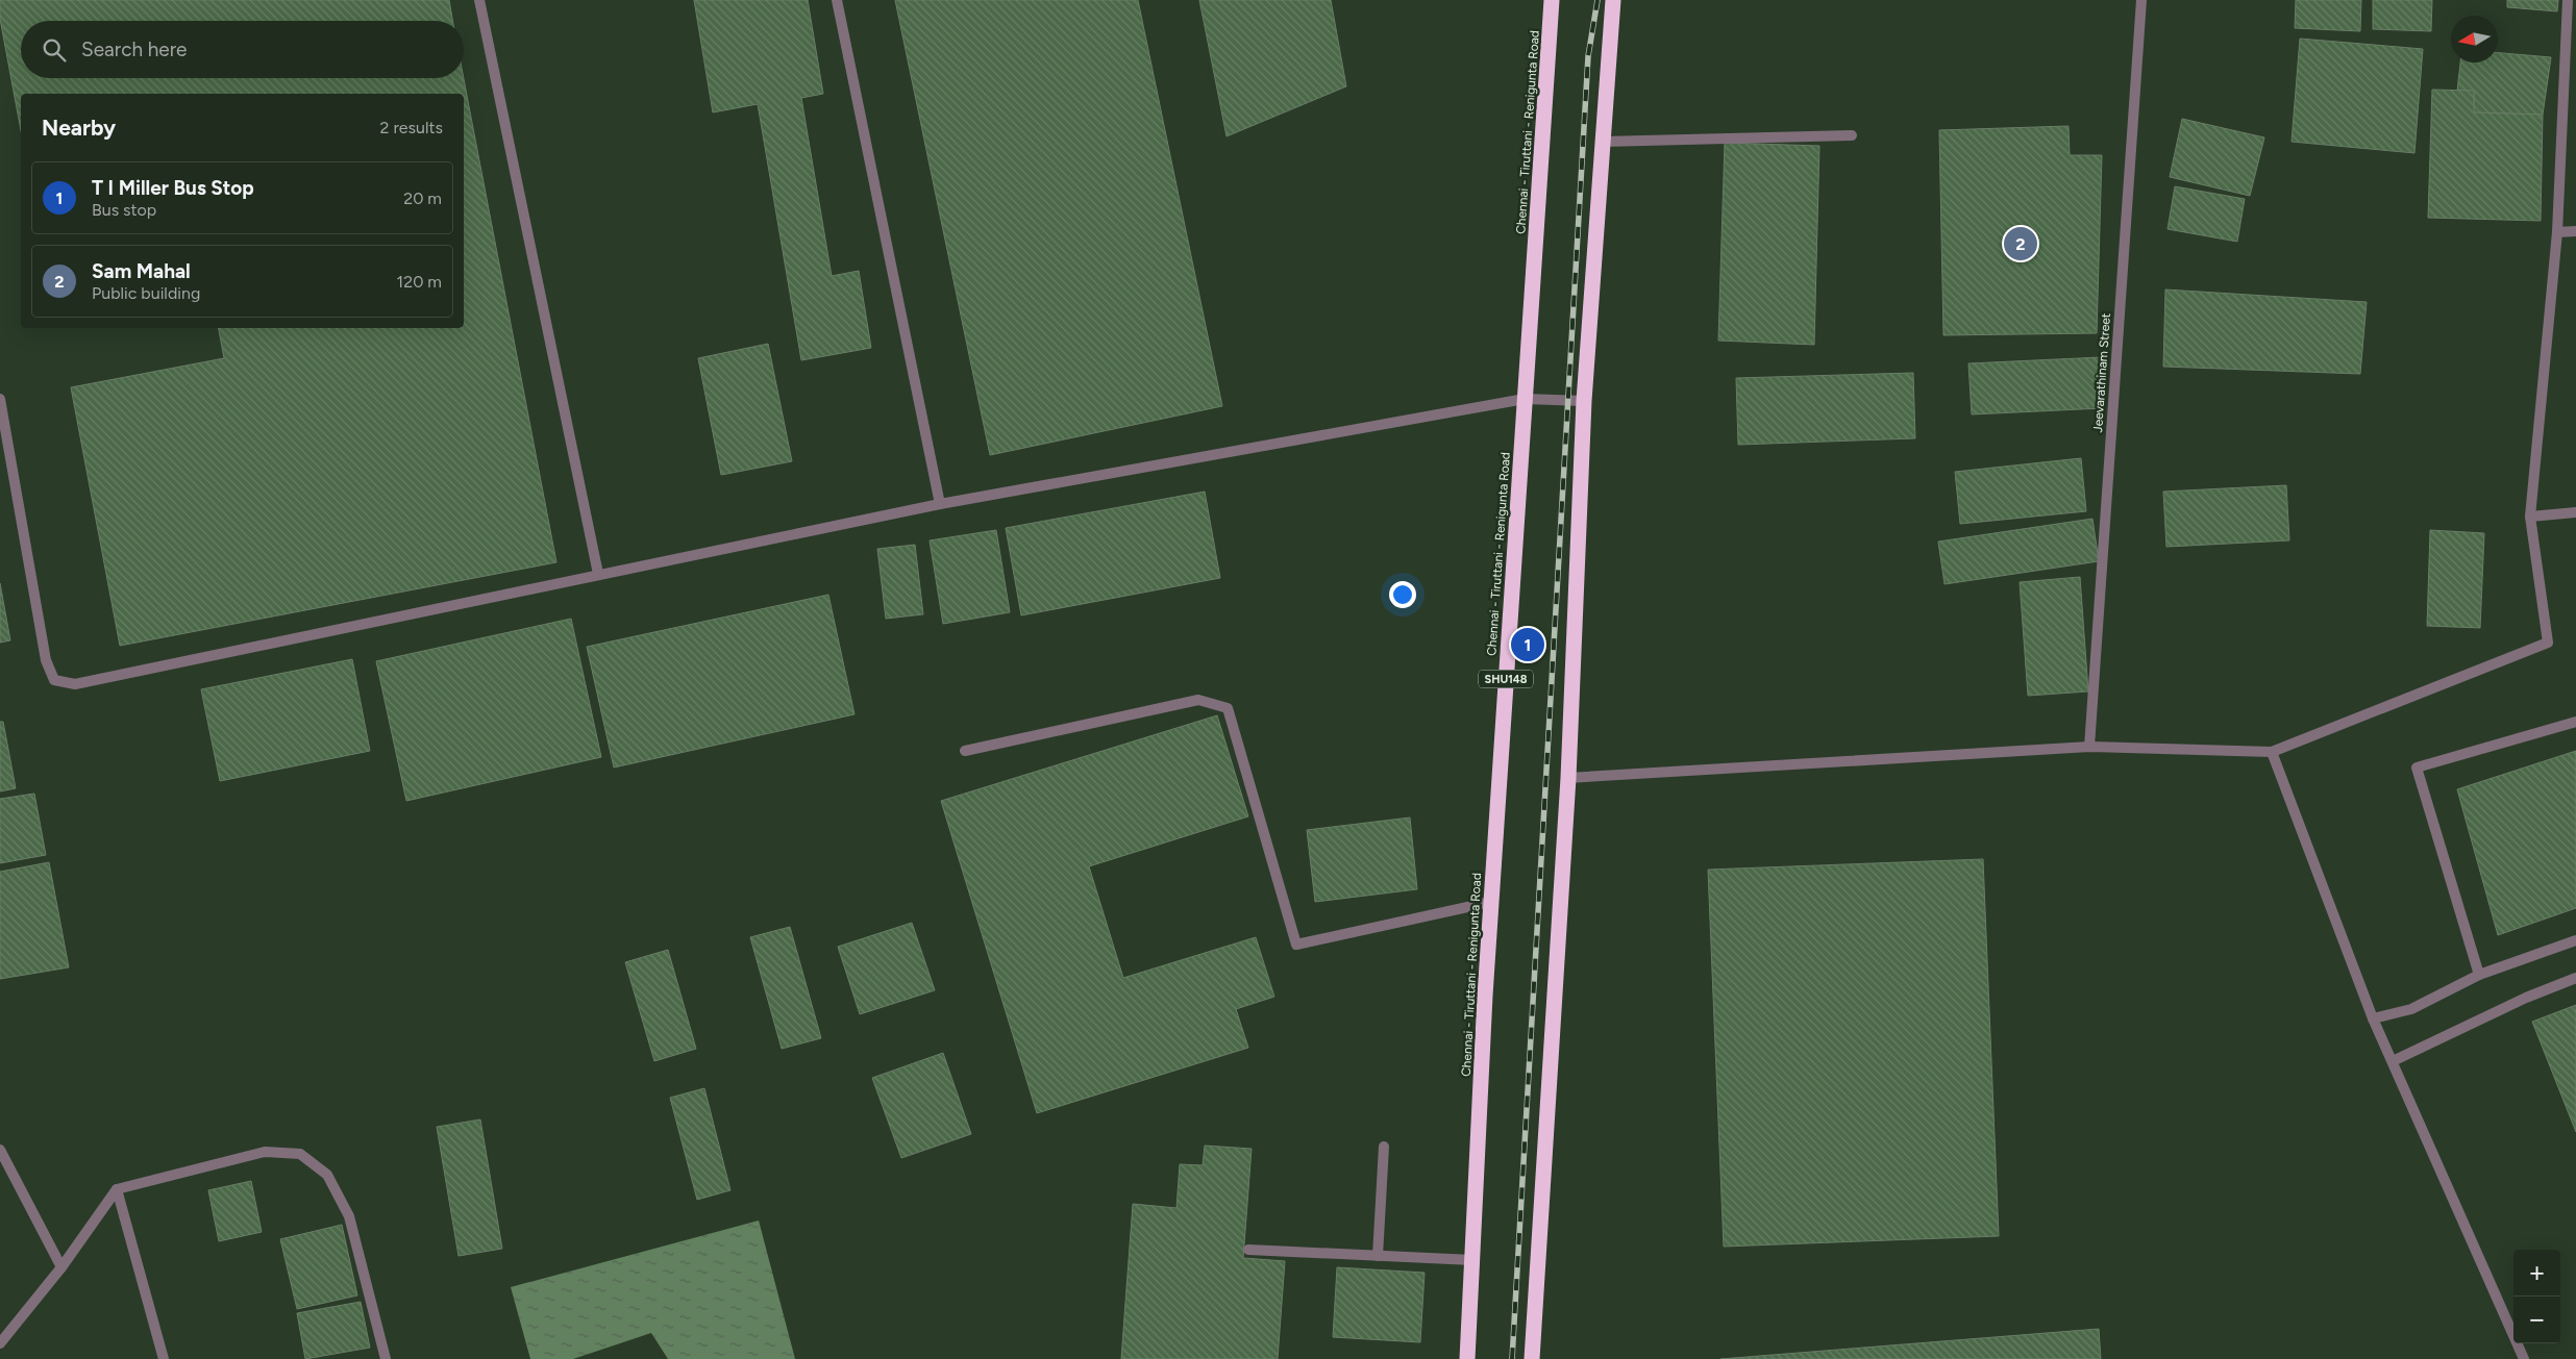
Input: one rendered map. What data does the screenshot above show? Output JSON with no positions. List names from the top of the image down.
{
  "streets": {
    "highway": ["Chennai - Tiruttani - Renigunta Road", "SHU148"],
    "street": ["Jeevarathinam Street"]
  },
  "north": "left",
  "page": {
    "search": "Search here",
    "heading": ["Nearby", "2 results"],
    "list": [
      {
        "mark": "1",
        "name": "T I Miller Bus Stop",
        "note": "Bus stop",
        "value": "20 m"
      },
      {
        "mark": "2",
        "name": "Sam Mahal",
        "note": "Public building",
        "value": "120 m"
      }
    ],
    "pins": ["2", "1"],
    "map_buttons": ["+", "−"]
  }
}
